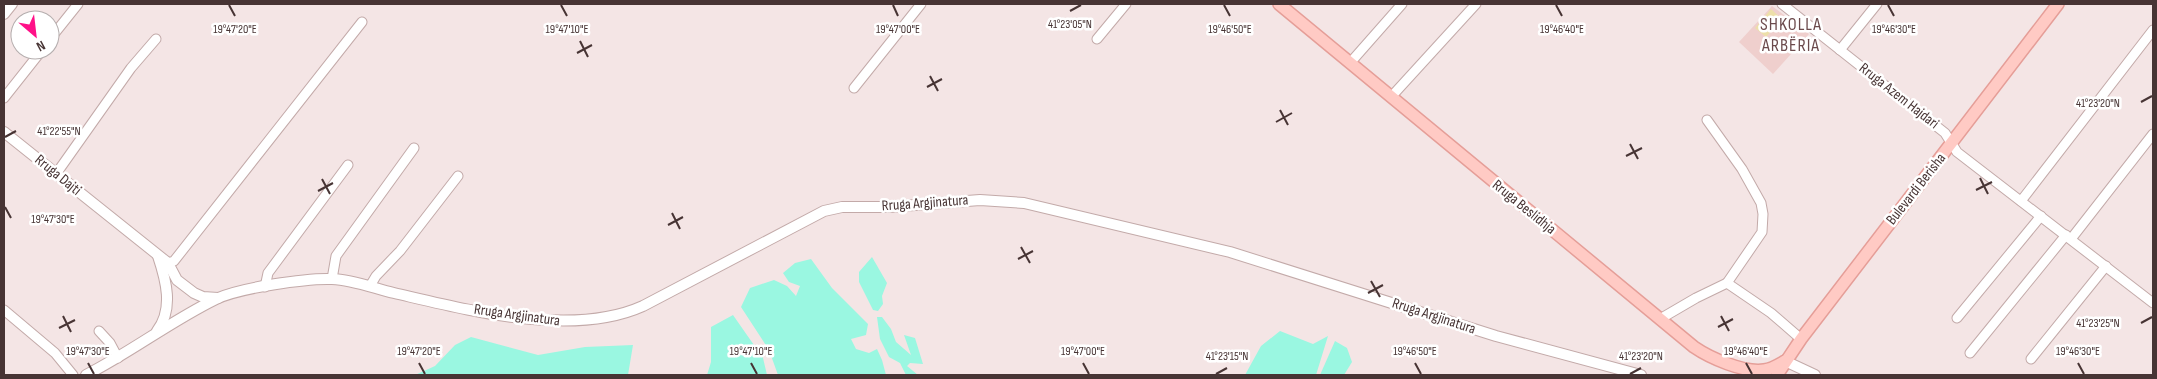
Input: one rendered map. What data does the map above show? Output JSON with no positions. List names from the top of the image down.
{
  "streets": {
    "main road": ["Bulevardi Berisha", "Rruga Beslidhja"],
    "street": ["Rruga Azem Hajdari", "Rruga Dajti", "Rruga Argjinatura"]
  },
  "crossings": [
    ["Rruga Azem Hajdari", "Bulevardi Berisha"],
    ["Bulevardi Berisha", "Rruga Beslidhja"]
  ],
  "districts": ["SHKOLLA ARBËRIA"],
  "north": "bottom right",
  "coordinates": [
    "41°23'05\"N",
    "19°47'20\"E",
    "19°47'10\"E",
    "19°47'00\"E",
    "19°46'50\"E",
    "19°46'40\"E",
    "19°46'30\"E",
    "41°23'20\"N",
    "41°22'55\"N",
    "19°47'30\"E",
    "41°23'25\"N",
    "41°23'15\"N"
  ]
}
